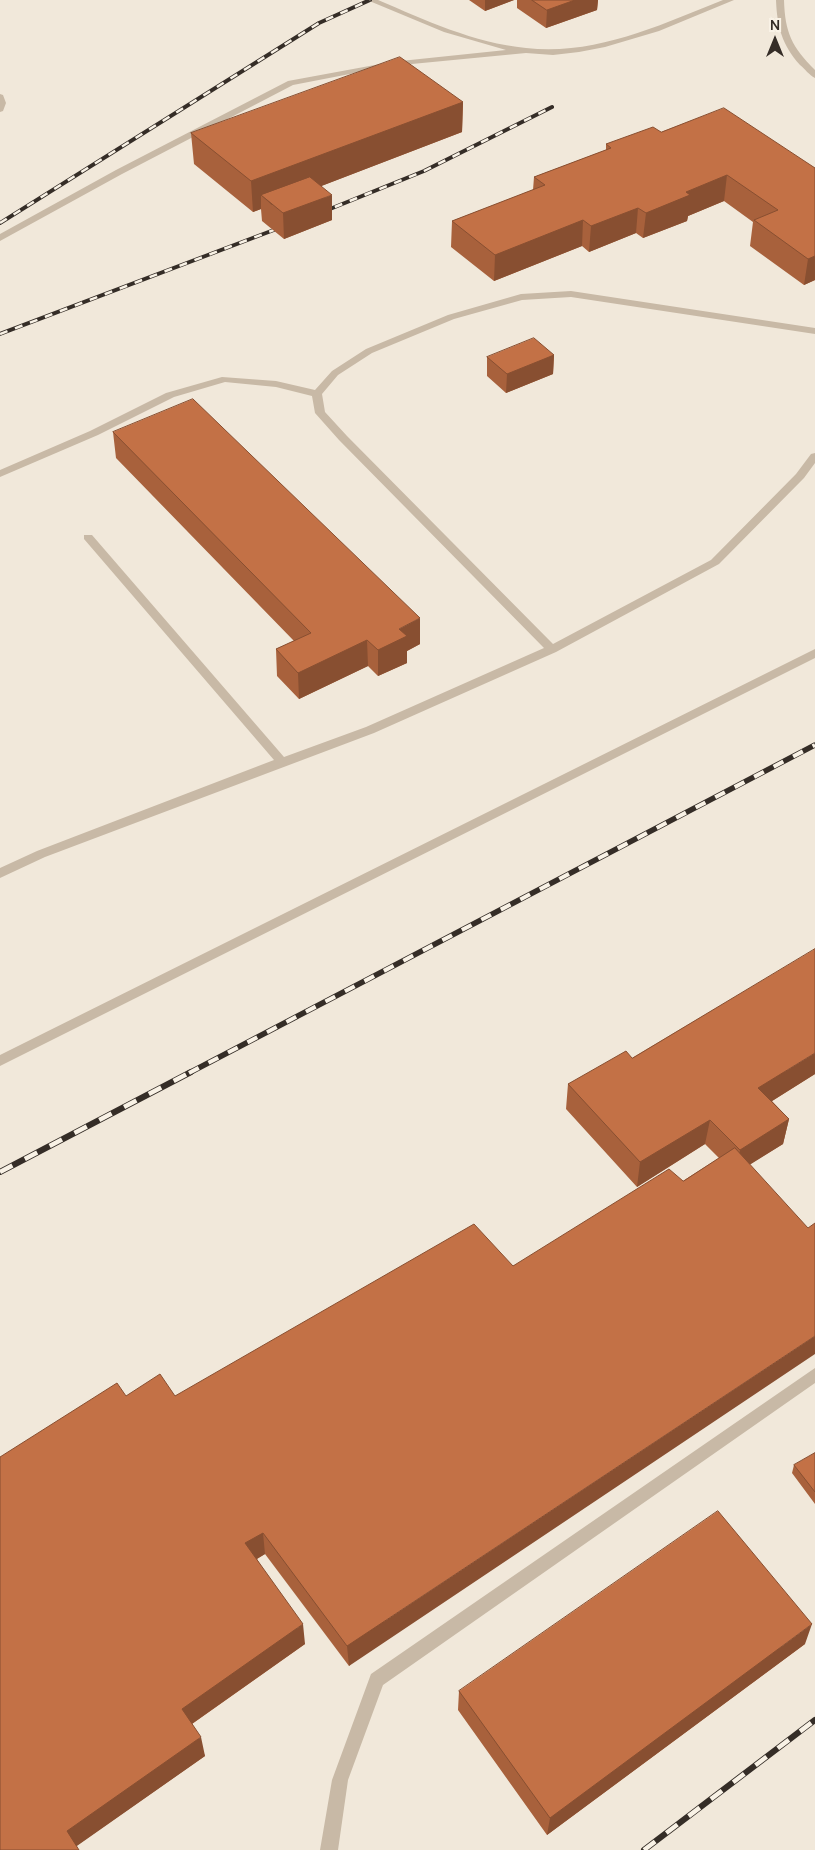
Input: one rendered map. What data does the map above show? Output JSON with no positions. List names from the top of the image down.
{
  "north": "top"
}
